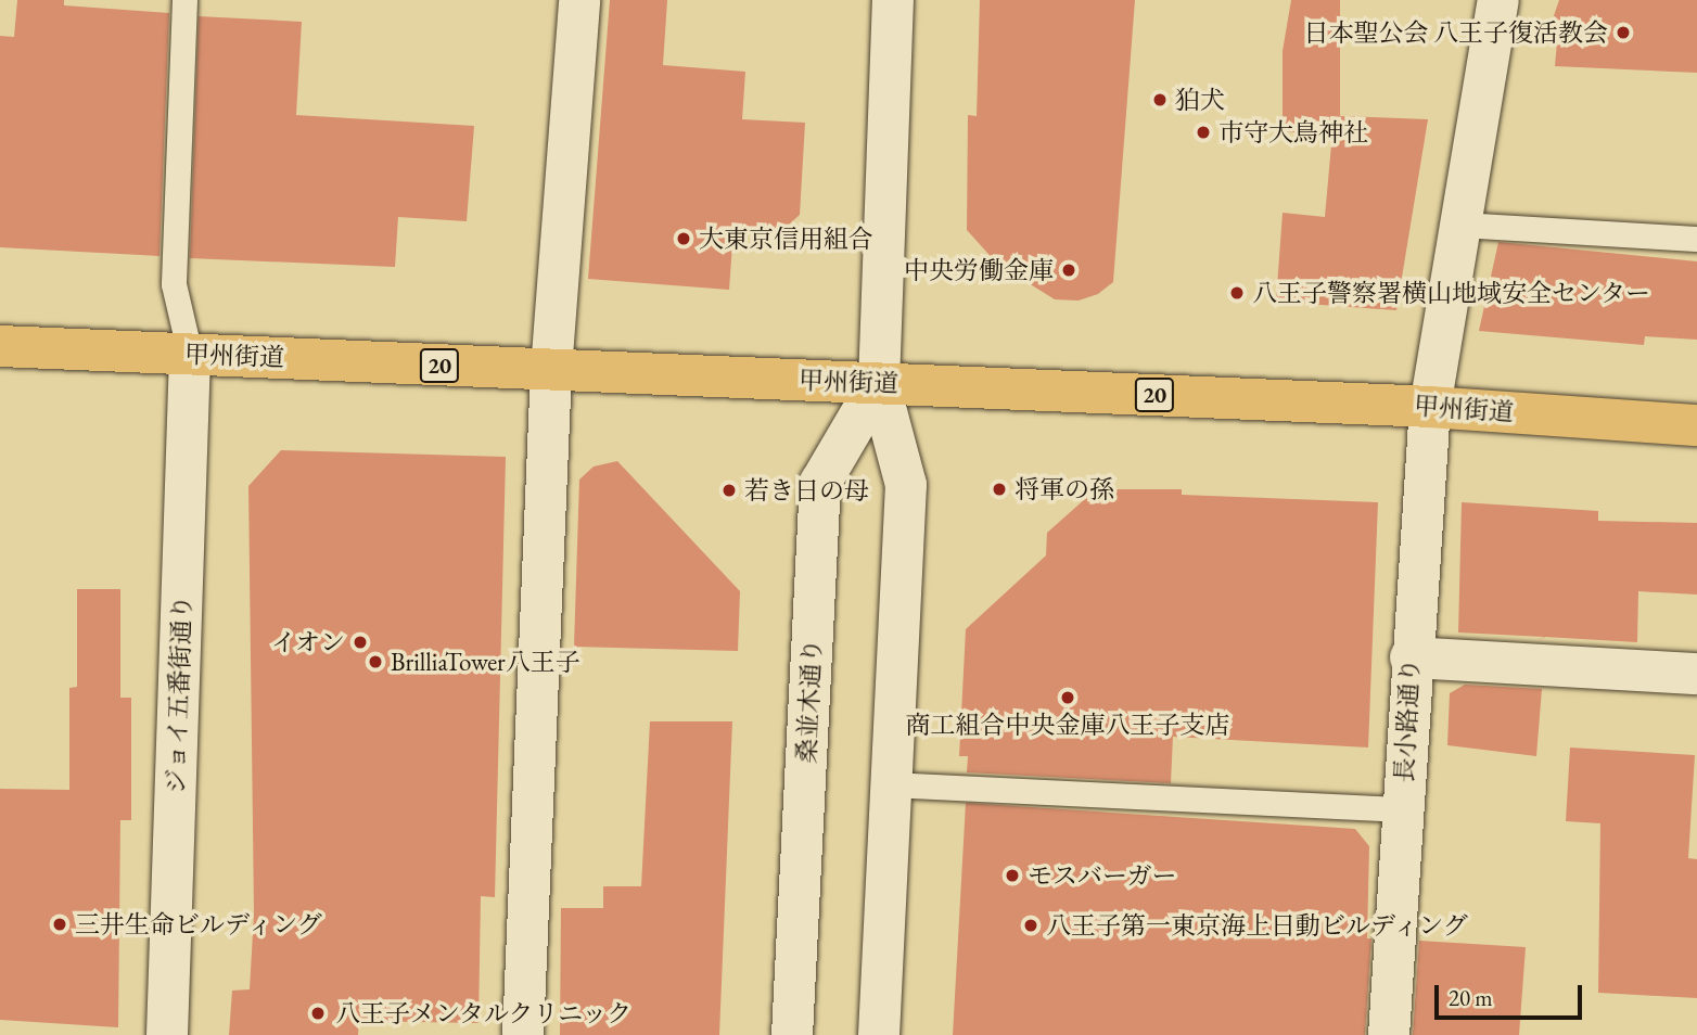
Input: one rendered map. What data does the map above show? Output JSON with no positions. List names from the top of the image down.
{
  "streets": {
    "highway": ["甲州街道", "20"],
    "street": ["ジョイ五番街通り", "桑並木通り", "長小路通り"]
  },
  "crossings": [
    ["甲州街道", "ジョイ五番街通り"],
    ["甲州街道", "桑並木通り"],
    ["甲州街道", "長小路通り"]
  ],
  "places": [
    "日本聖公会 八王子復活教会",
    "狛犬",
    "市守大鳥神社",
    "大東京信用組合",
    "中央労働金庫",
    "八王子警察署横山地域安全センター",
    "将軍の孫",
    "若き日の母",
    "イオン",
    "BrilliaTower八王子",
    "商工組合中央金庫八王子支店",
    "モスバーガー",
    "三井生命ビルディング",
    "八王子第一東京海上日動ビルディング",
    "八王子メンタルクリニック"
  ],
  "scale_bar": "20 m"
}
